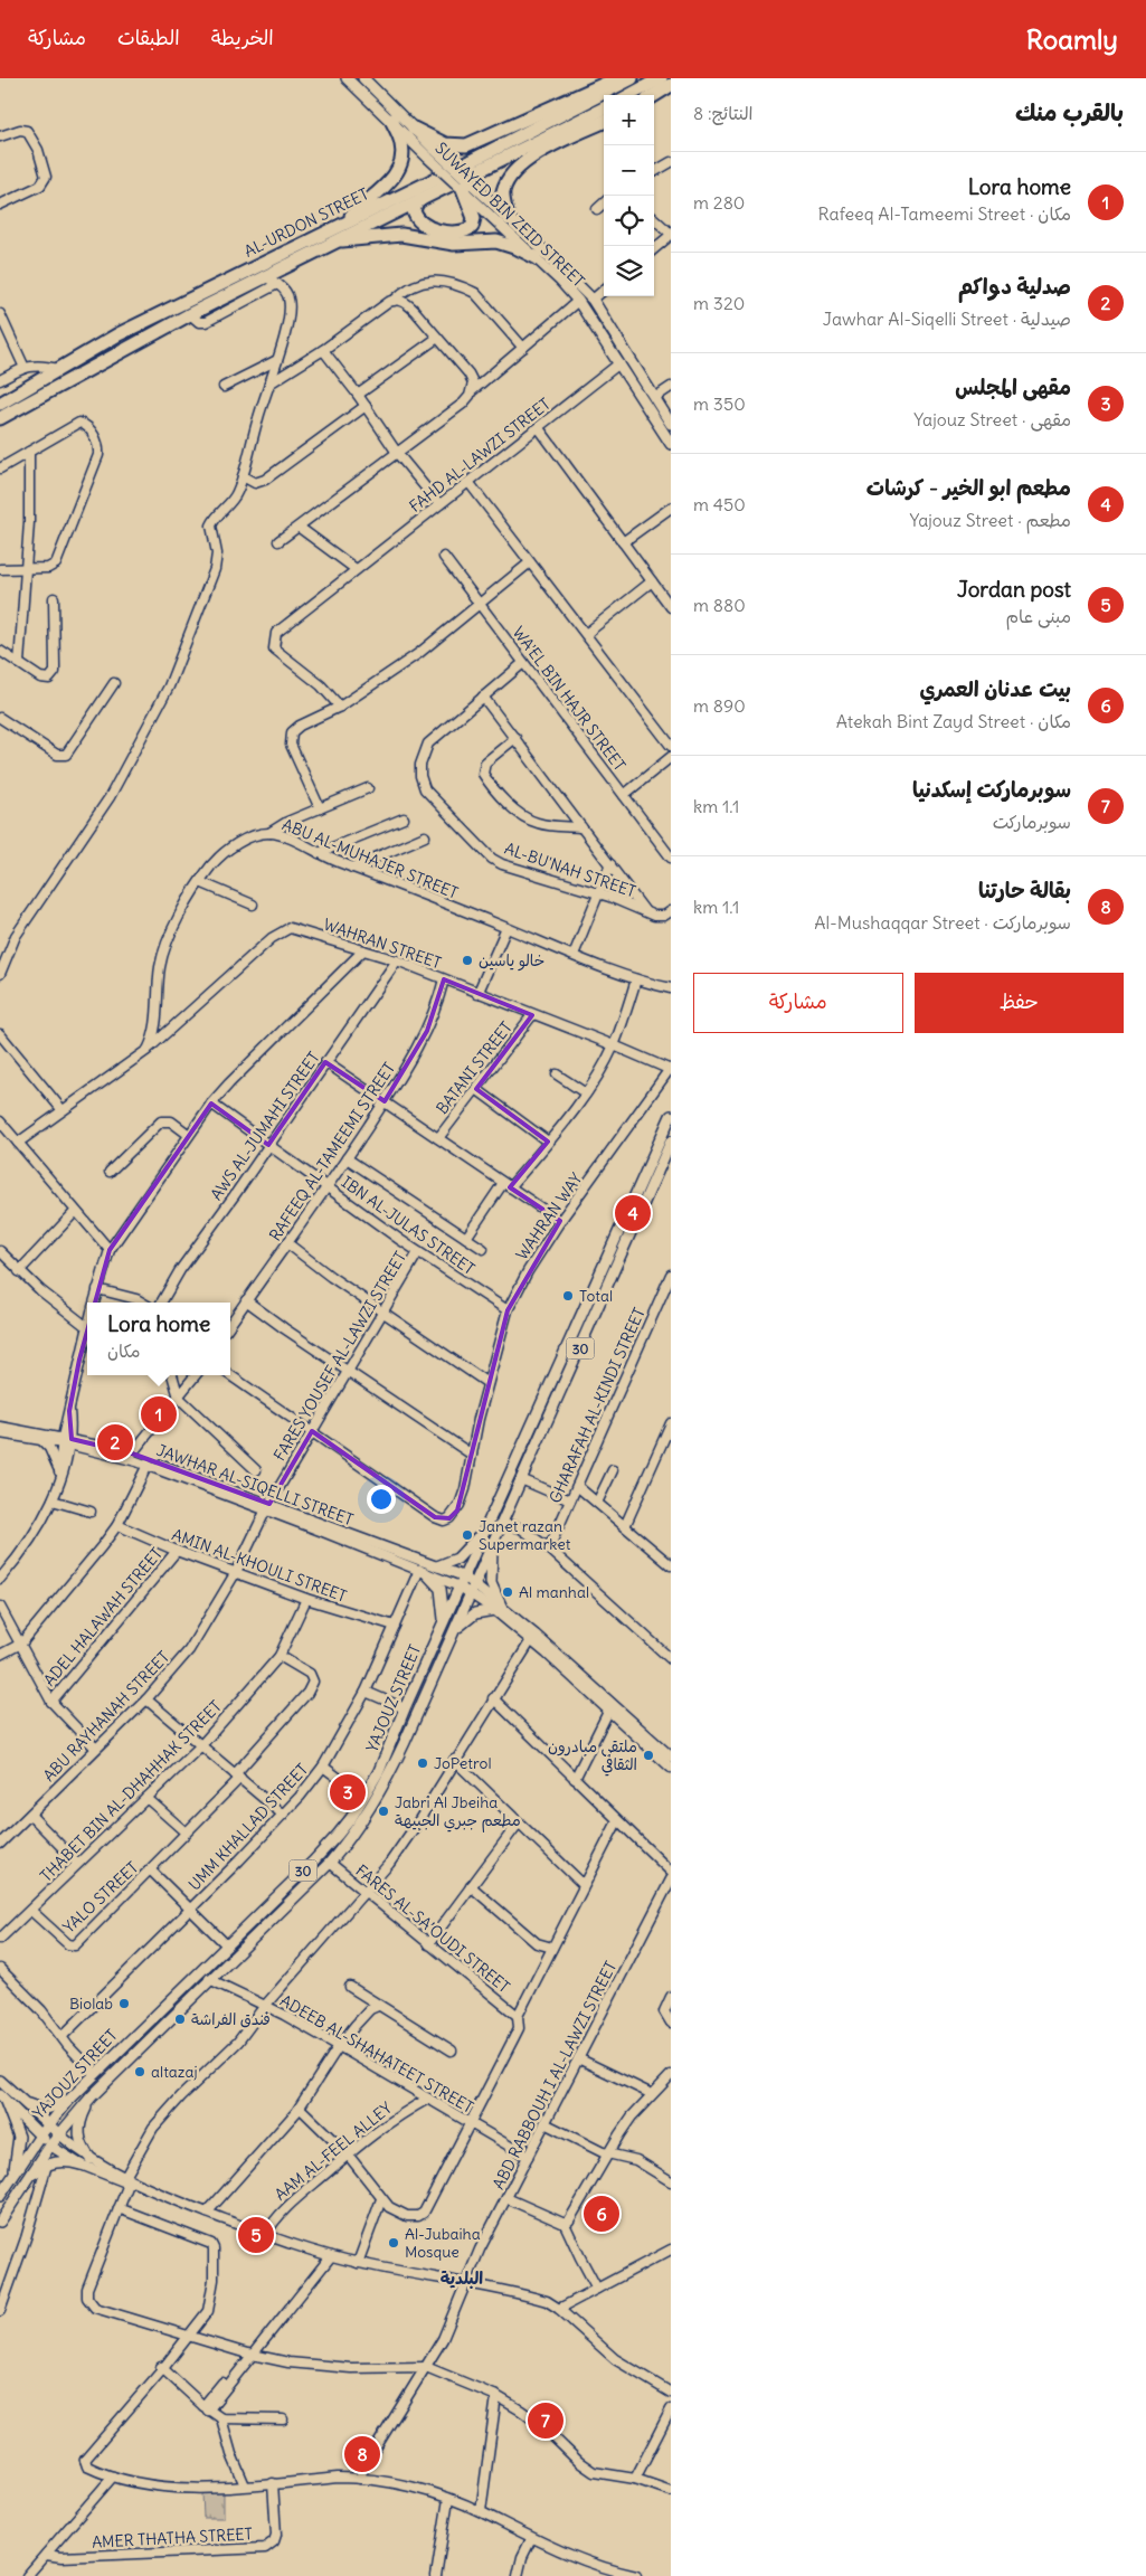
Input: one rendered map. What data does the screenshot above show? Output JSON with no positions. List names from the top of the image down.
{
  "streets": {
    "highway": ["AL-URDON STREET"],
    "main road": ["SUWAYED BIN ZEID STREET", "30", "YAJOUZ STREET"],
    "street": [
      "FAHD AL-LAWZI STREET",
      "WA'EL BIN HAJR STREET",
      "ABU AL-MUHAJER STREET",
      "AL-BU'NAH STREET",
      "WAHRAN STREET",
      "BATANI STREET",
      "AWS AL-JUMAHI STREET",
      "RAFEEQ AL-TAMEEMI STREET",
      "WAHRAN WAY",
      "IBN AL-JULAS STREET",
      "FARES YOUSEF AL-LAWZI STREET",
      "GHARAFAH AL-KINDI STREET",
      "JAWHAR AL-SIQELLI STREET",
      "AMIN AL-KHOULI STREET",
      "ADEL HALAWAH STREET",
      "ABU RAYHANAH STREET",
      "THABET BIN AL-DHAHHAK STREET",
      "UMM KHALLAD STREET",
      "YALO STREET",
      "FARES AL-SA’OUDI STREET",
      "ADEEB AL-SHAHATEET STREET",
      "ABD RABBOUH I AL-LAWZI STREET",
      "AAM AL-FEEL ALLEY",
      "AMER THATHA STREET"
    ]
  },
  "crossings": [
    ["SUWAYED BIN ZEID STREET", "FAHD AL-LAWZI STREET"],
    ["WA'EL BIN HAJR STREET", "AL-BU'NAH STREET"],
    ["ABU AL-MUHAJER STREET", "WAHRAN STREET"],
    ["WAHRAN STREET", "BATANI STREET"],
    ["WAHRAN STREET", "AWS AL-JUMAHI STREET"],
    ["WAHRAN STREET", "RAFEEQ AL-TAMEEMI STREET"],
    ["WAHRAN STREET", "WAHRAN WAY"],
    ["AWS AL-JUMAHI STREET", "IBN AL-JULAS STREET"],
    ["RAFEEQ AL-TAMEEMI STREET", "IBN AL-JULAS STREET"],
    ["WAHRAN WAY", "IBN AL-JULAS STREET"],
    ["WAHRAN WAY", "FARES YOUSEF AL-LAWZI STREET"],
    ["IBN AL-JULAS STREET", "FARES YOUSEF AL-LAWZI STREET"],
    ["FARES YOUSEF AL-LAWZI STREET", "JAWHAR AL-SIQELLI STREET"],
    ["FARES YOUSEF AL-LAWZI STREET", "ABU RAYHANAH STREET"],
    ["JAWHAR AL-SIQELLI STREET", "YAJOUZ STREET"],
    ["JAWHAR AL-SIQELLI STREET", "ABU RAYHANAH STREET"],
    ["JAWHAR AL-SIQELLI STREET", "UMM KHALLAD STREET"],
    ["AMIN AL-KHOULI STREET", "ADEL HALAWAH STREET"],
    ["AMIN AL-KHOULI STREET", "ABU RAYHANAH STREET"],
    ["AMIN AL-KHOULI STREET", "THABET BIN AL-DHAHHAK STREET"],
    ["AMIN AL-KHOULI STREET", "UMM KHALLAD STREET"],
    ["YAJOUZ STREET", "FARES AL-SA’OUDI STREET"],
    ["YAJOUZ STREET", "ADEEB AL-SHAHATEET STREET"],
    ["THABET BIN AL-DHAHHAK STREET", "YALO STREET"],
    ["ADEEB AL-SHAHATEET STREET", "ABD RABBOUH I AL-LAWZI STREET"],
    ["ADEEB AL-SHAHATEET STREET", "AAM AL-FEEL ALLEY"]
  ],
  "districts": ["البلدية"],
  "places": [
    "خالو ياسين",
    "Total",
    "Janet razan Supermarket",
    "Al manhal",
    "ملتقى مبادرون الثقافي",
    "JoPetrol",
    "Jabri Al Jbeiha مطعم جبري الجبيهة",
    "Biolab",
    "فندق الفراشة",
    "altazaj",
    "Al-Jubaiha Mosque"
  ],
  "page": {
    "header": "Roamly",
    "nav": ["الخريطة", "الطبقات", "مشاركة"],
    "heading": ["بالقرب منك", "النتائج: 8"],
    "map_buttons": ["+", "−"],
    "list": [
      {
        "mark": "1",
        "name": "Lora home",
        "note": "مكان · Rafeeq Al-Tameemi Street",
        "value": "280 m"
      },
      {
        "mark": "2",
        "name": "صدلية دواكم",
        "note": "صيدلية · Jawhar Al-Siqelli Street",
        "value": "320 m"
      },
      {
        "mark": "3",
        "name": "مقهى المجلس",
        "note": "مقهى · Yajouz Street",
        "value": "350 m"
      },
      {
        "mark": "4",
        "name": "مطعم ابو الخير - كرشات",
        "note": "مطعم · Yajouz Street",
        "value": "450 m"
      },
      {
        "mark": "5",
        "name": "Jordan post",
        "note": "مبنى عام",
        "value": "880 m"
      },
      {
        "mark": "6",
        "name": "بيت عدنان العمري",
        "note": "مكان · Atekah Bint Zayd Street",
        "value": "890 m"
      },
      {
        "mark": "7",
        "name": "سوبرماركت إسكدنيا",
        "note": "سوبرماركت",
        "value": "1.1 km"
      },
      {
        "mark": "8",
        "name": "بقالة حارتنا",
        "note": "سوبرماركت · Al-Mushaqqar Street",
        "value": "1.1 km"
      }
    ],
    "buttons": ["حفظ", "مشاركة"],
    "pins": [
      "4",
      "1",
      "2",
      "3",
      "6",
      "5",
      "7",
      "8"
    ],
    "popup": ["Lora home", "مكان"]
  }
}
